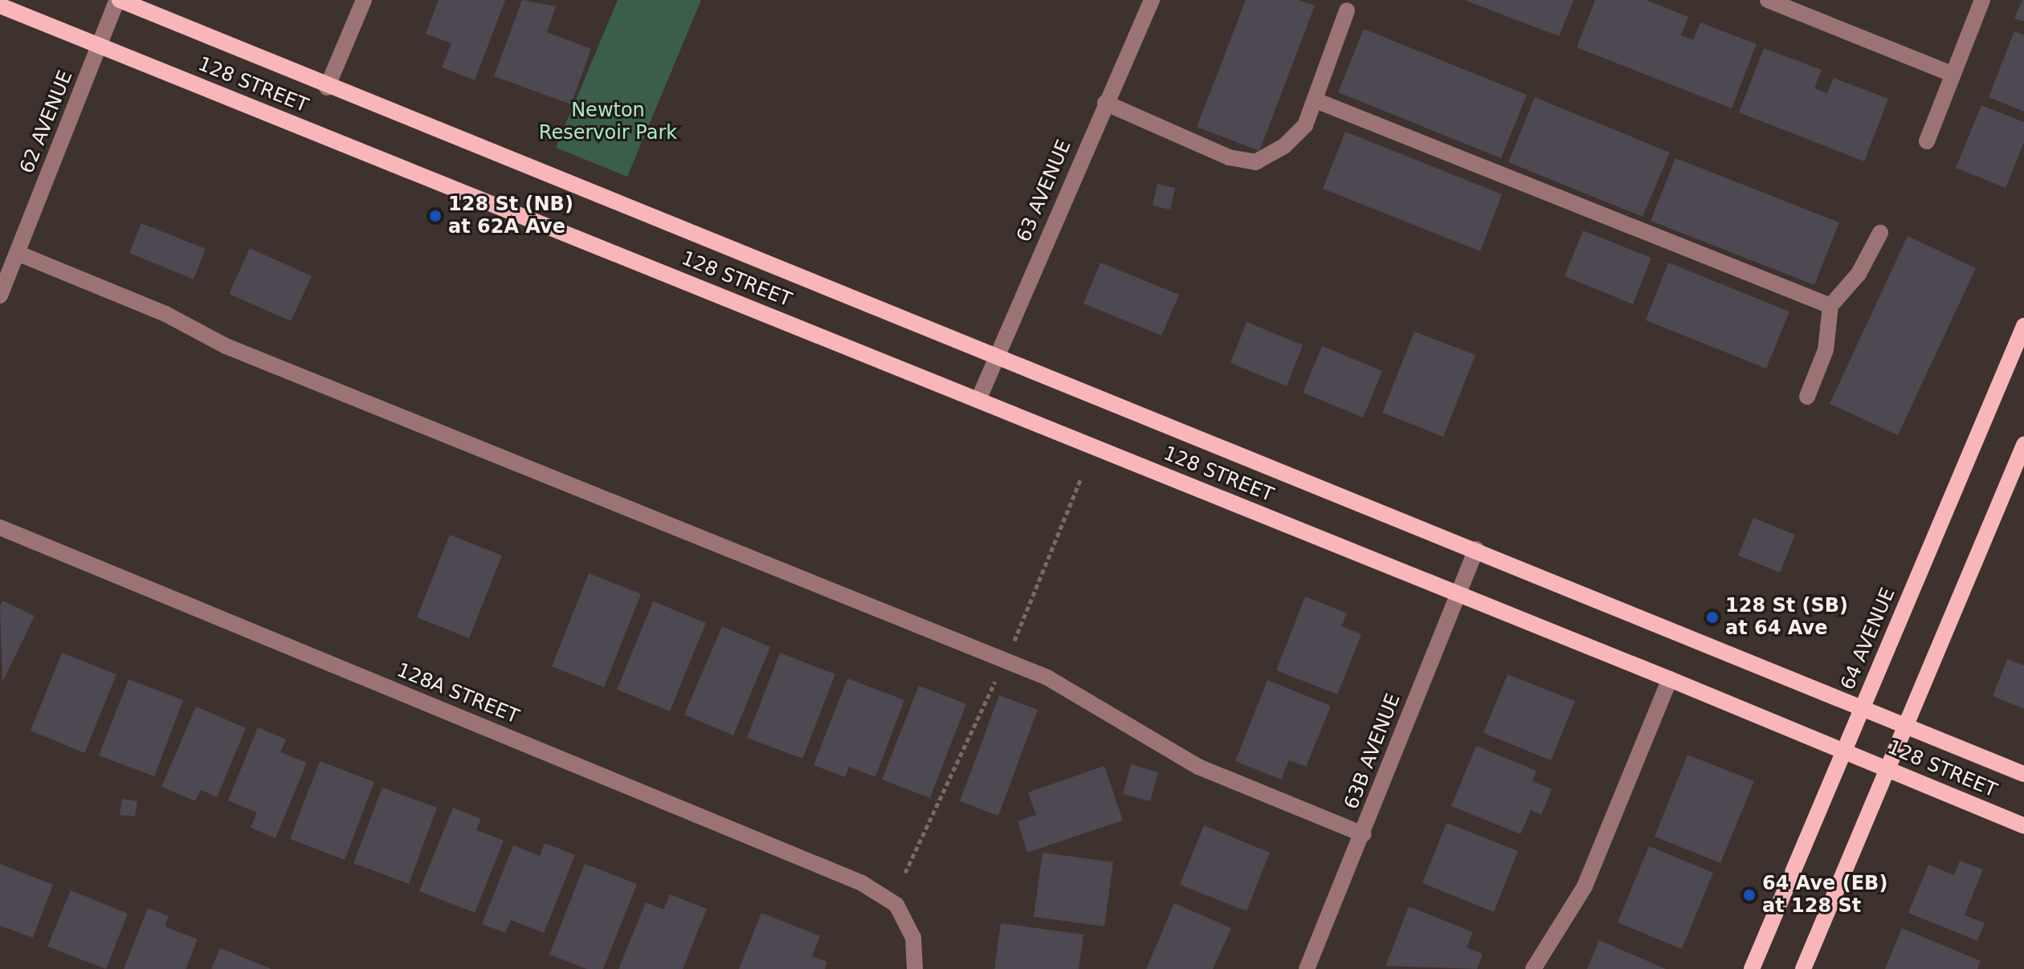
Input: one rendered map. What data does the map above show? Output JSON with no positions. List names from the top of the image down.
{
  "streets": {
    "main road": ["128 STREET", "64 AVENUE"],
    "street": [
      "62 AVENUE",
      "63 AVENUE",
      "128A STREET",
      "63B AVENUE"
    ]
  },
  "crossings": [
    ["128 STREET", "62 AVENUE"],
    ["128 STREET", "63 AVENUE"],
    ["128 STREET", "64 AVENUE"],
    ["128 STREET", "63B AVENUE"]
  ],
  "parks": ["Newton Reservoir Park"],
  "places": ["128 St (NB) at 62A Ave", "128 St (SB) at 64 Ave", "64 Ave (EB) at 128 St"]
}
